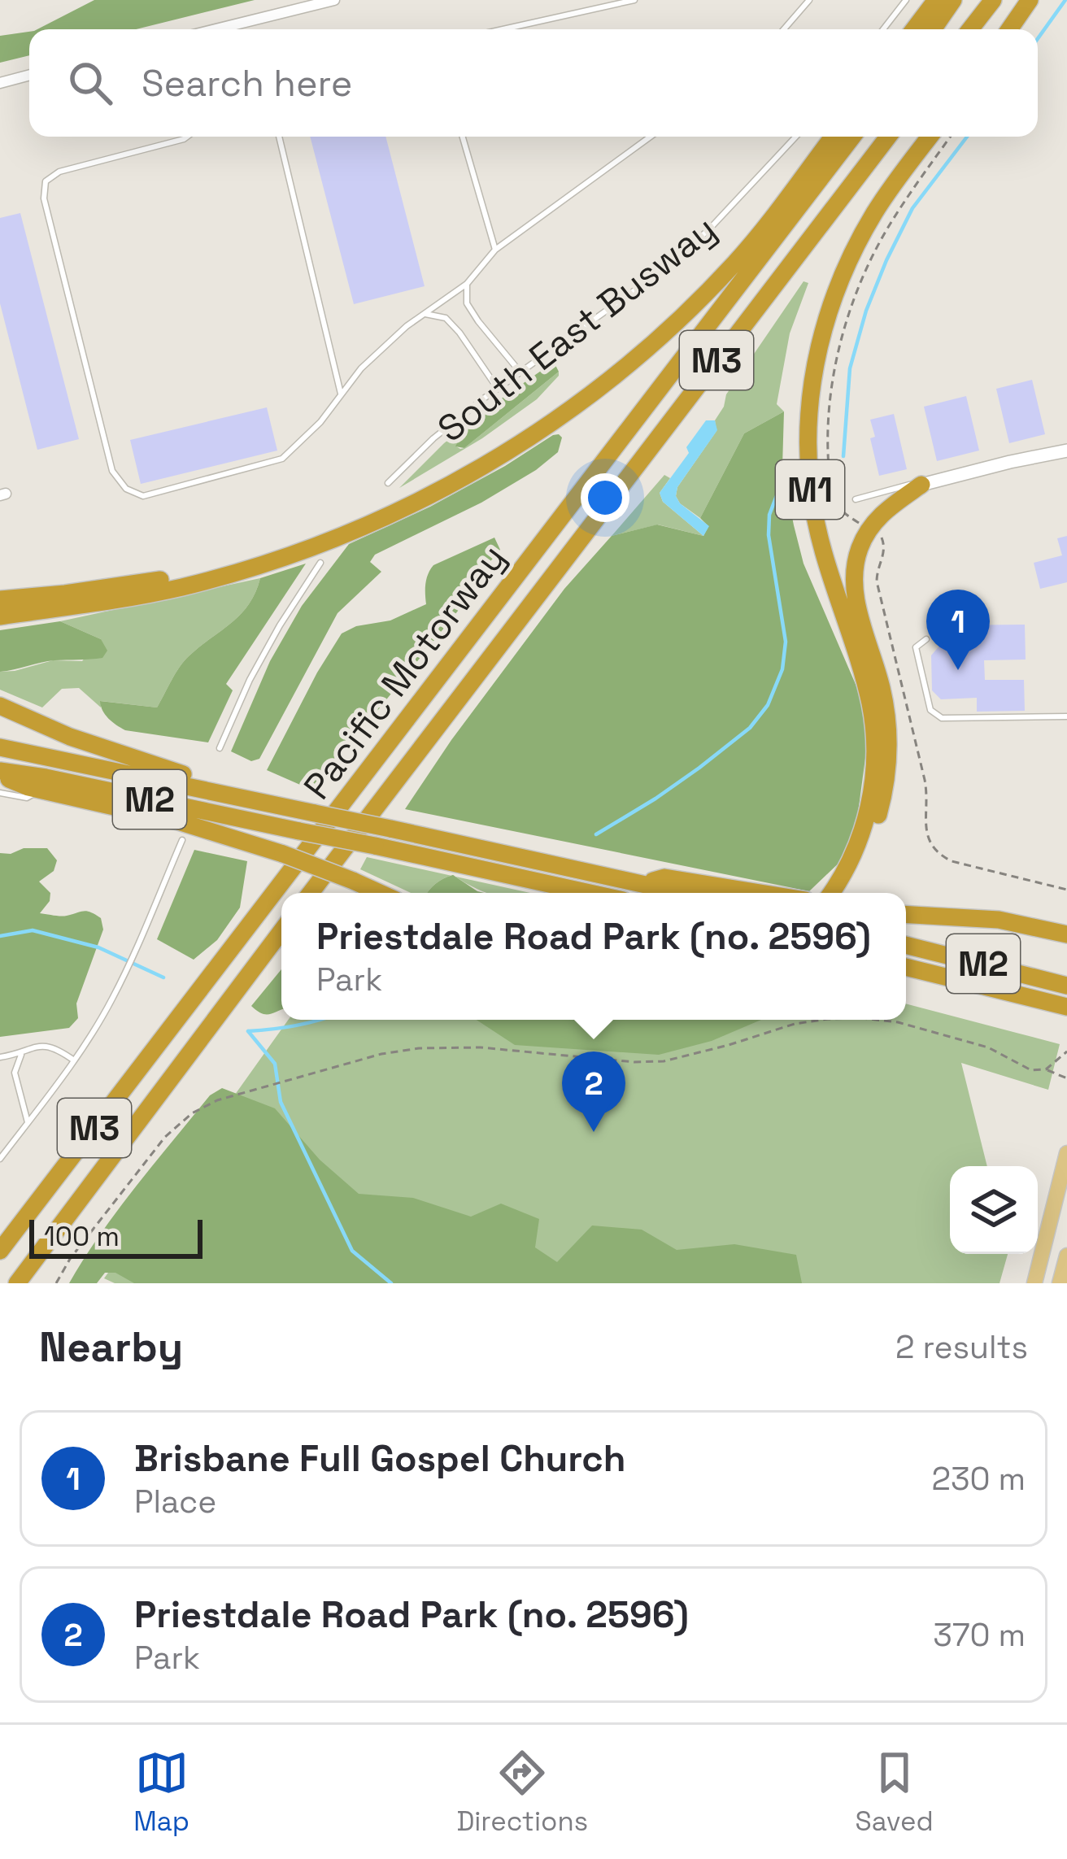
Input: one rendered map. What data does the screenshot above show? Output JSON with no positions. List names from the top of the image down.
{
  "streets": {
    "highway": [
      "M3",
      "M1",
      "Pacific Motorway",
      "M2"
    ],
    "lane": ["South East Busway"]
  },
  "scale_bar": "100 m",
  "page": {
    "search": "Search here",
    "pins": ["1", "2"],
    "popup": ["Priestdale Road Park (no. 2596)", "Park"],
    "scale": "100 m",
    "heading": ["Nearby", "2 results"],
    "list": [
      {
        "mark": "1",
        "name": "Brisbane Full Gospel Church",
        "note": "Place",
        "value": "230 m"
      },
      {
        "mark": "2",
        "name": "Priestdale Road Park (no. 2596)",
        "note": "Park",
        "value": "370 m"
      }
    ],
    "nav": ["Map", "Directions", "Saved"]
  }
}
